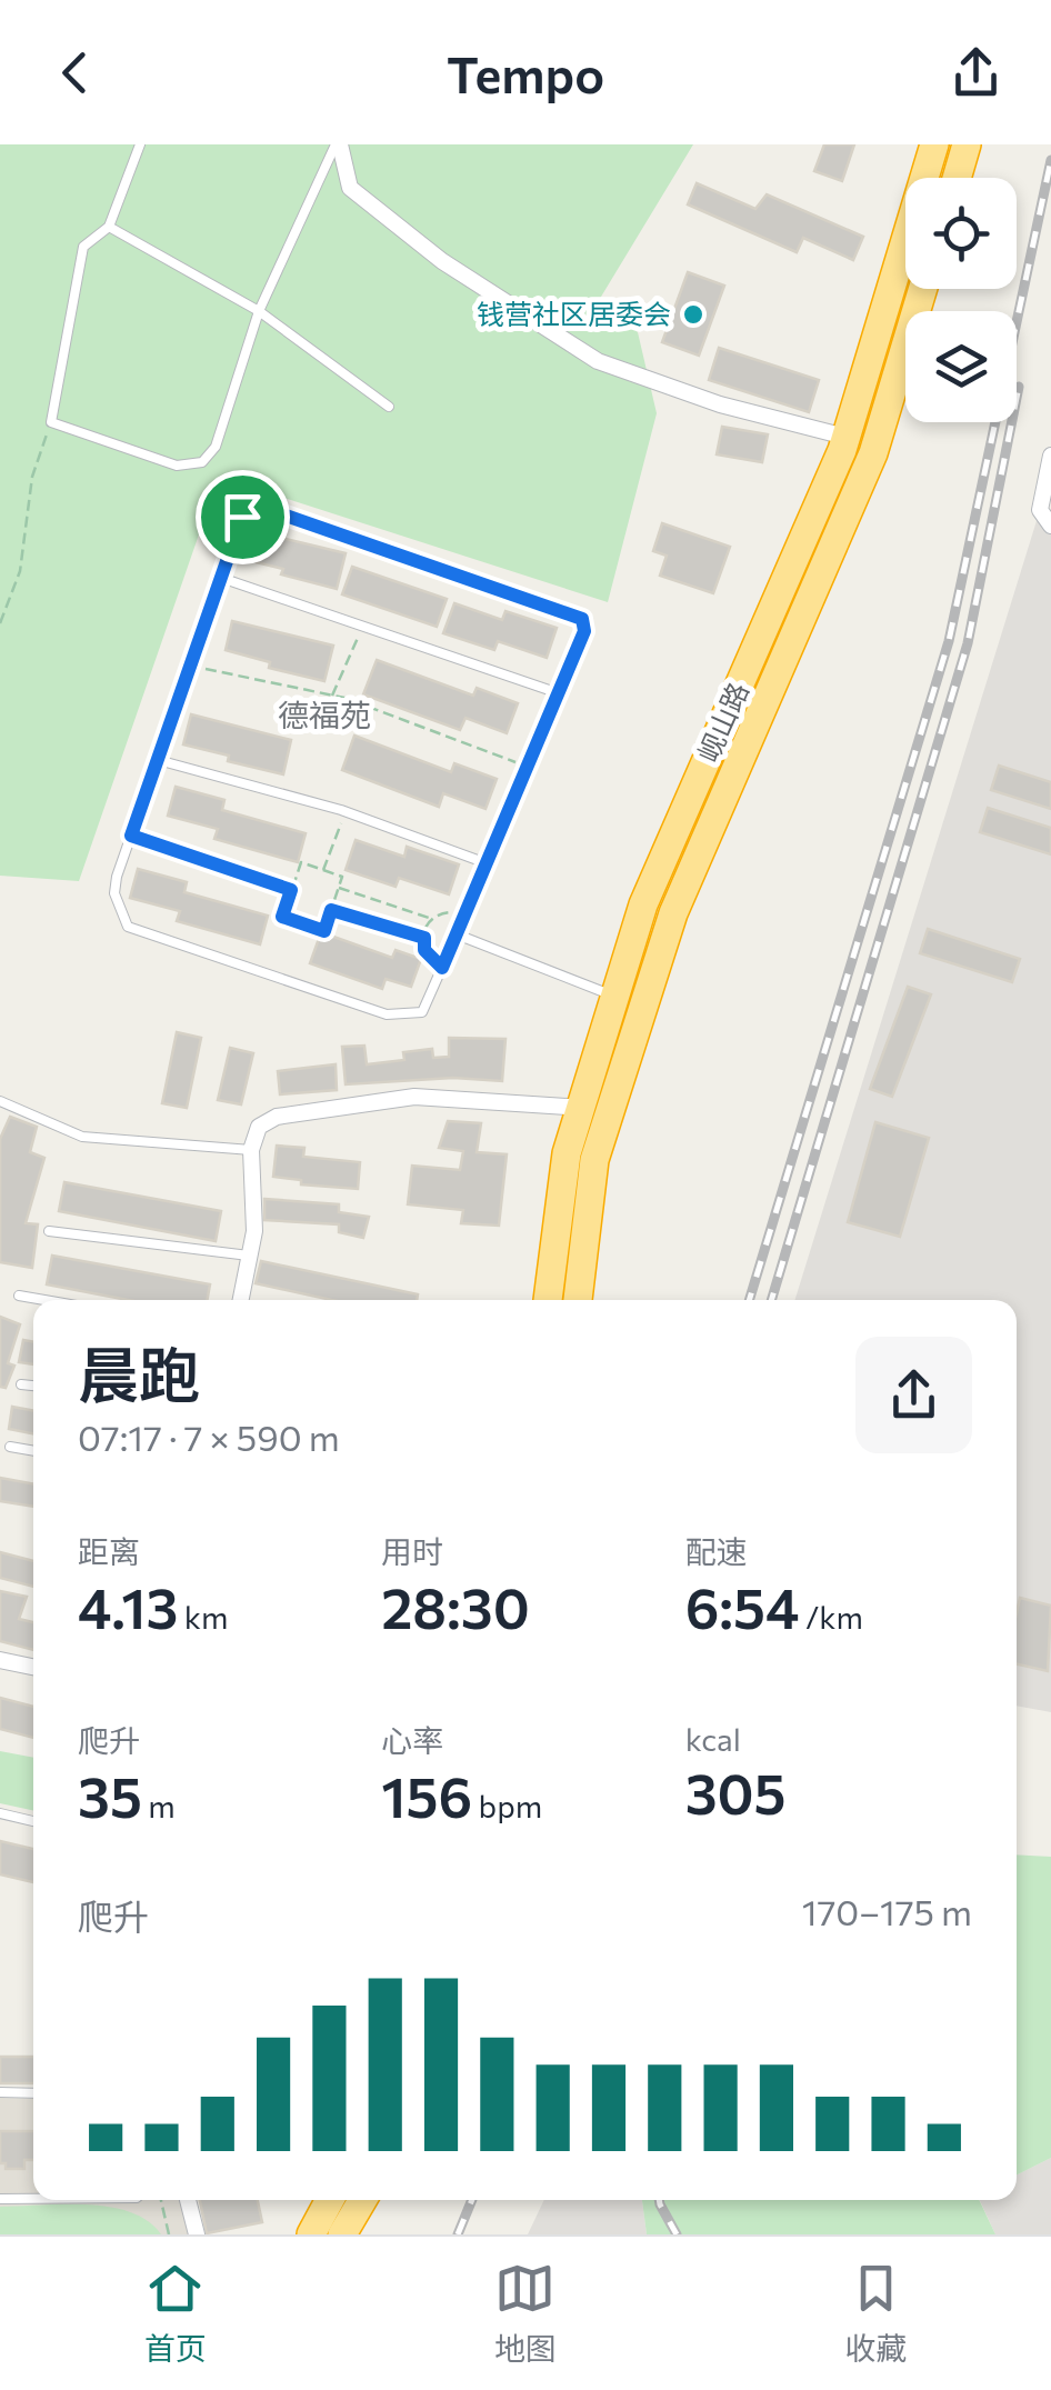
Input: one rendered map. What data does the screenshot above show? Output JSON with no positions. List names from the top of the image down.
{
  "streets": {
    "highway": ["岘山路"]
  },
  "districts": ["德福苑"],
  "places": ["钱营社区居委会"],
  "page": {
    "header": "Tempo",
    "heading": ["晨跑", "07:17 · 7 × 590 m"],
    "stats": [
      ["距离", "4.13 km"],
      ["用时", "28:30"],
      ["配速", "6:54 /km"],
      ["爬升", "35 m"],
      ["心率", "156 bpm"],
      ["kcal", "305"]
    ],
    "chart": ["爬升", "170–175 m"],
    "tabs": ["首页", "地图", "收藏"]
  }
}
